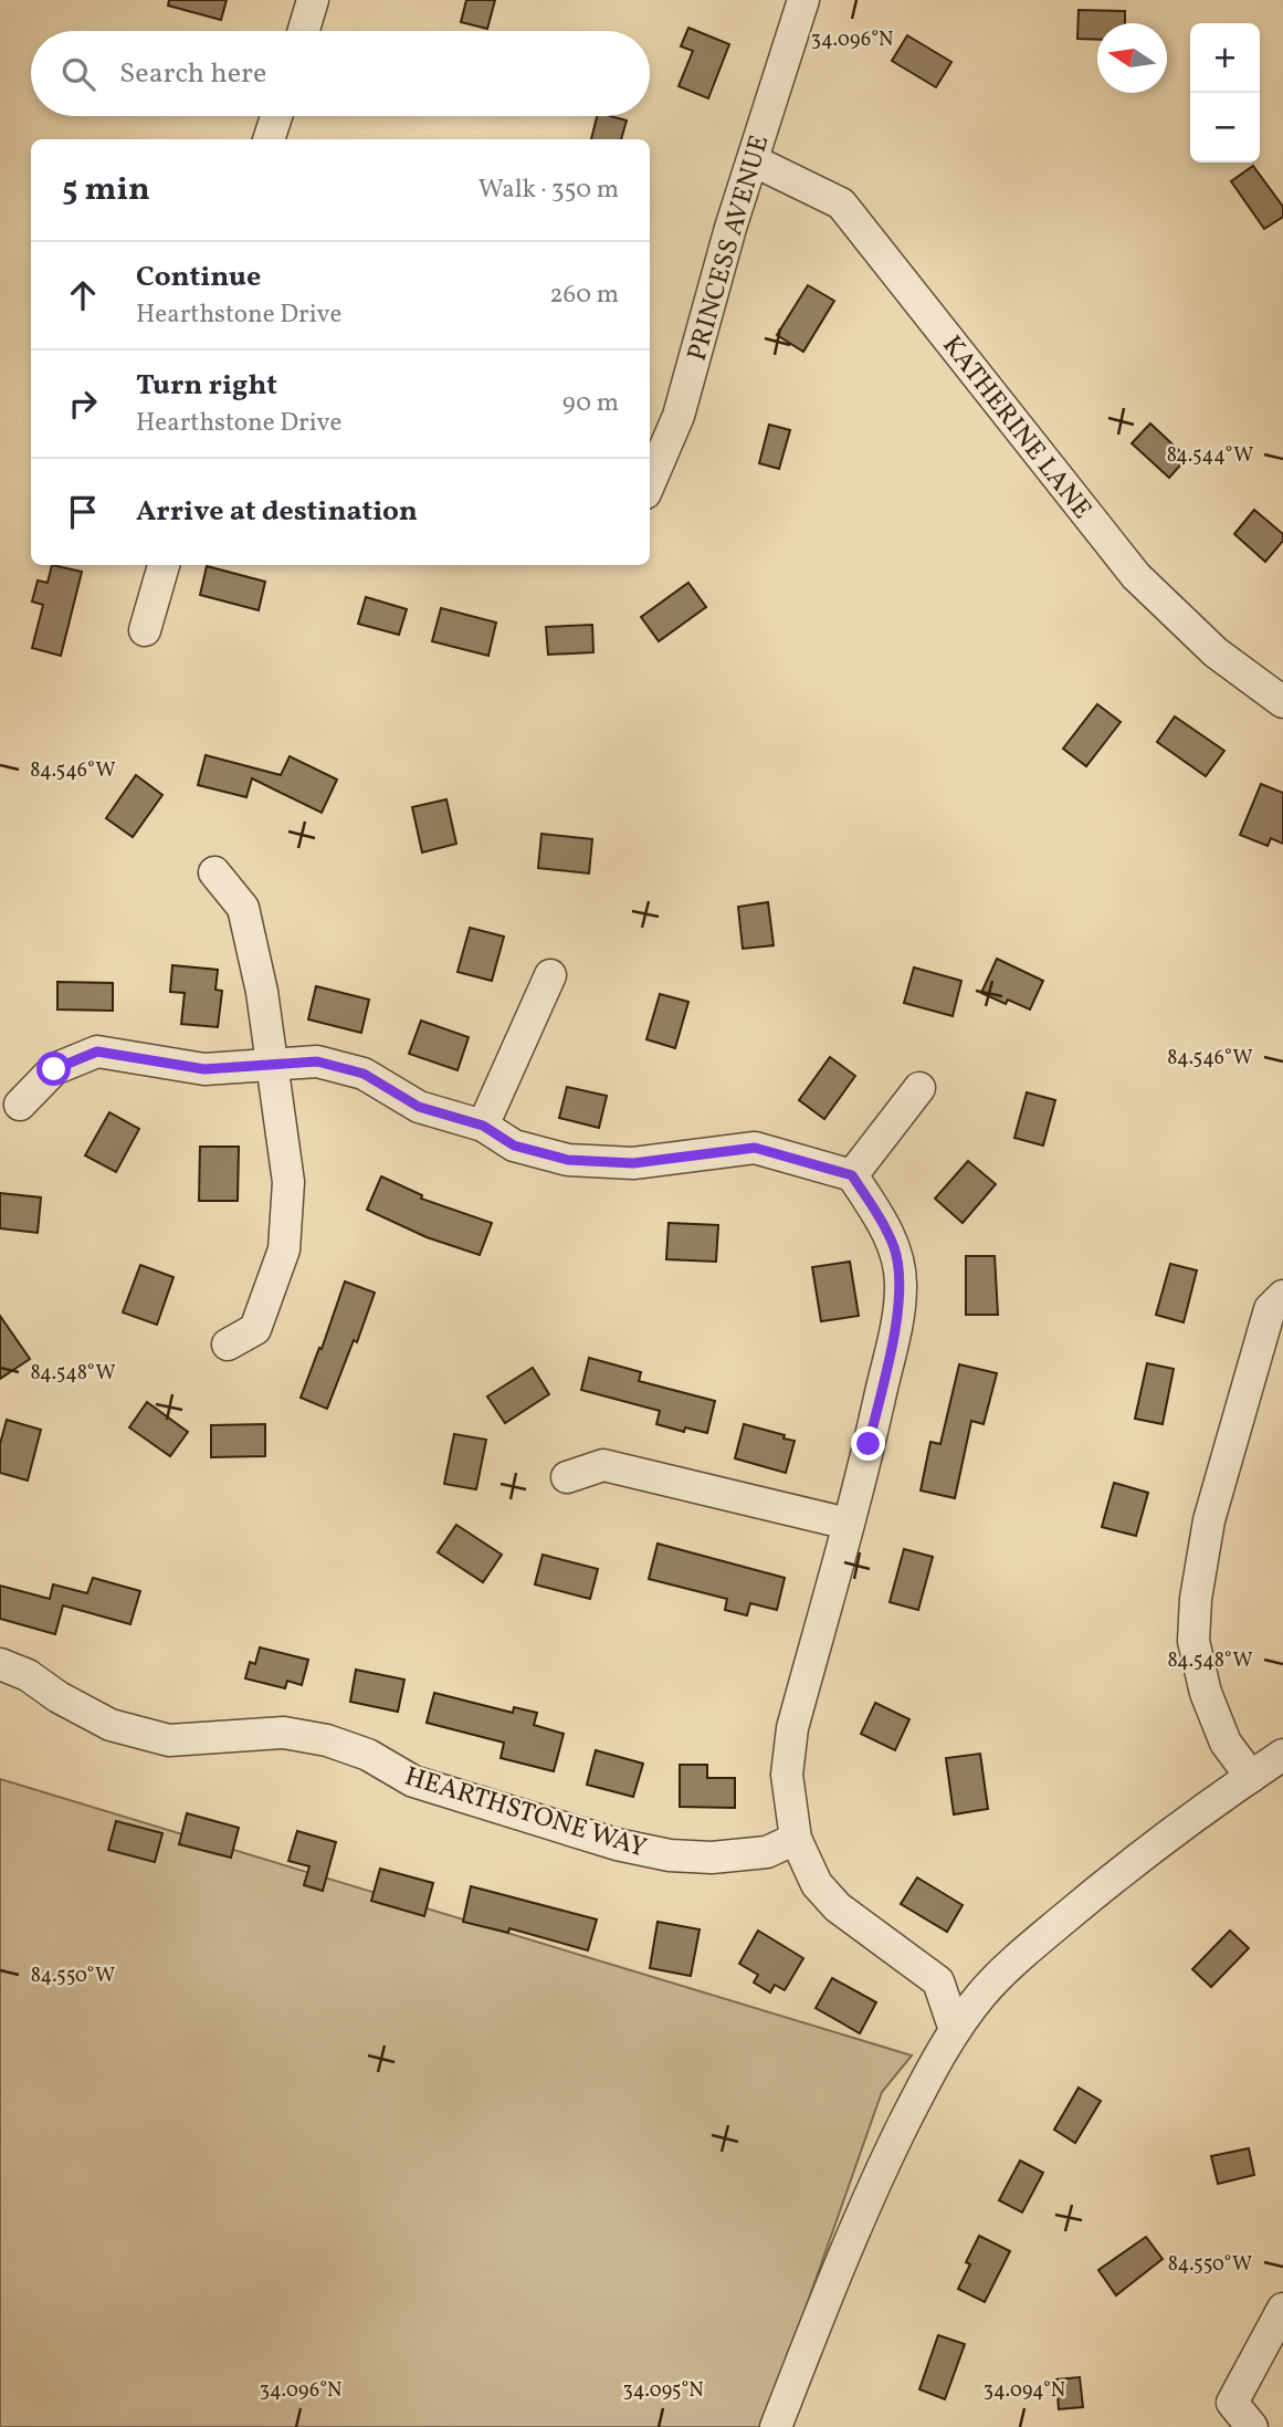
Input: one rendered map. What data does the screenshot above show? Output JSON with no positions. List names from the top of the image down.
{
  "streets": {
    "street": ["PRINCESS AVENUE", "KATHERINE LANE", "HEARTHSTONE WAY"]
  },
  "crossings": [
    ["PRINCESS AVENUE", "KATHERINE LANE"]
  ],
  "north": "left",
  "page": {
    "map_buttons": ["+", "−"],
    "search": "Search here",
    "heading": ["5 min", "Walk · 350 m"],
    "list": [
      ["Continue", "Hearthstone Drive", "260 m"],
      ["Turn right", "Hearthstone Drive", "90 m"],
      "Arrive at destination"
    ]
  },
  "coordinates": [
    "34.096°N",
    "84.544°W",
    "84.546°W",
    "84.548°W",
    "84.550°W",
    "34.095°N",
    "34.094°N"
  ]
}
